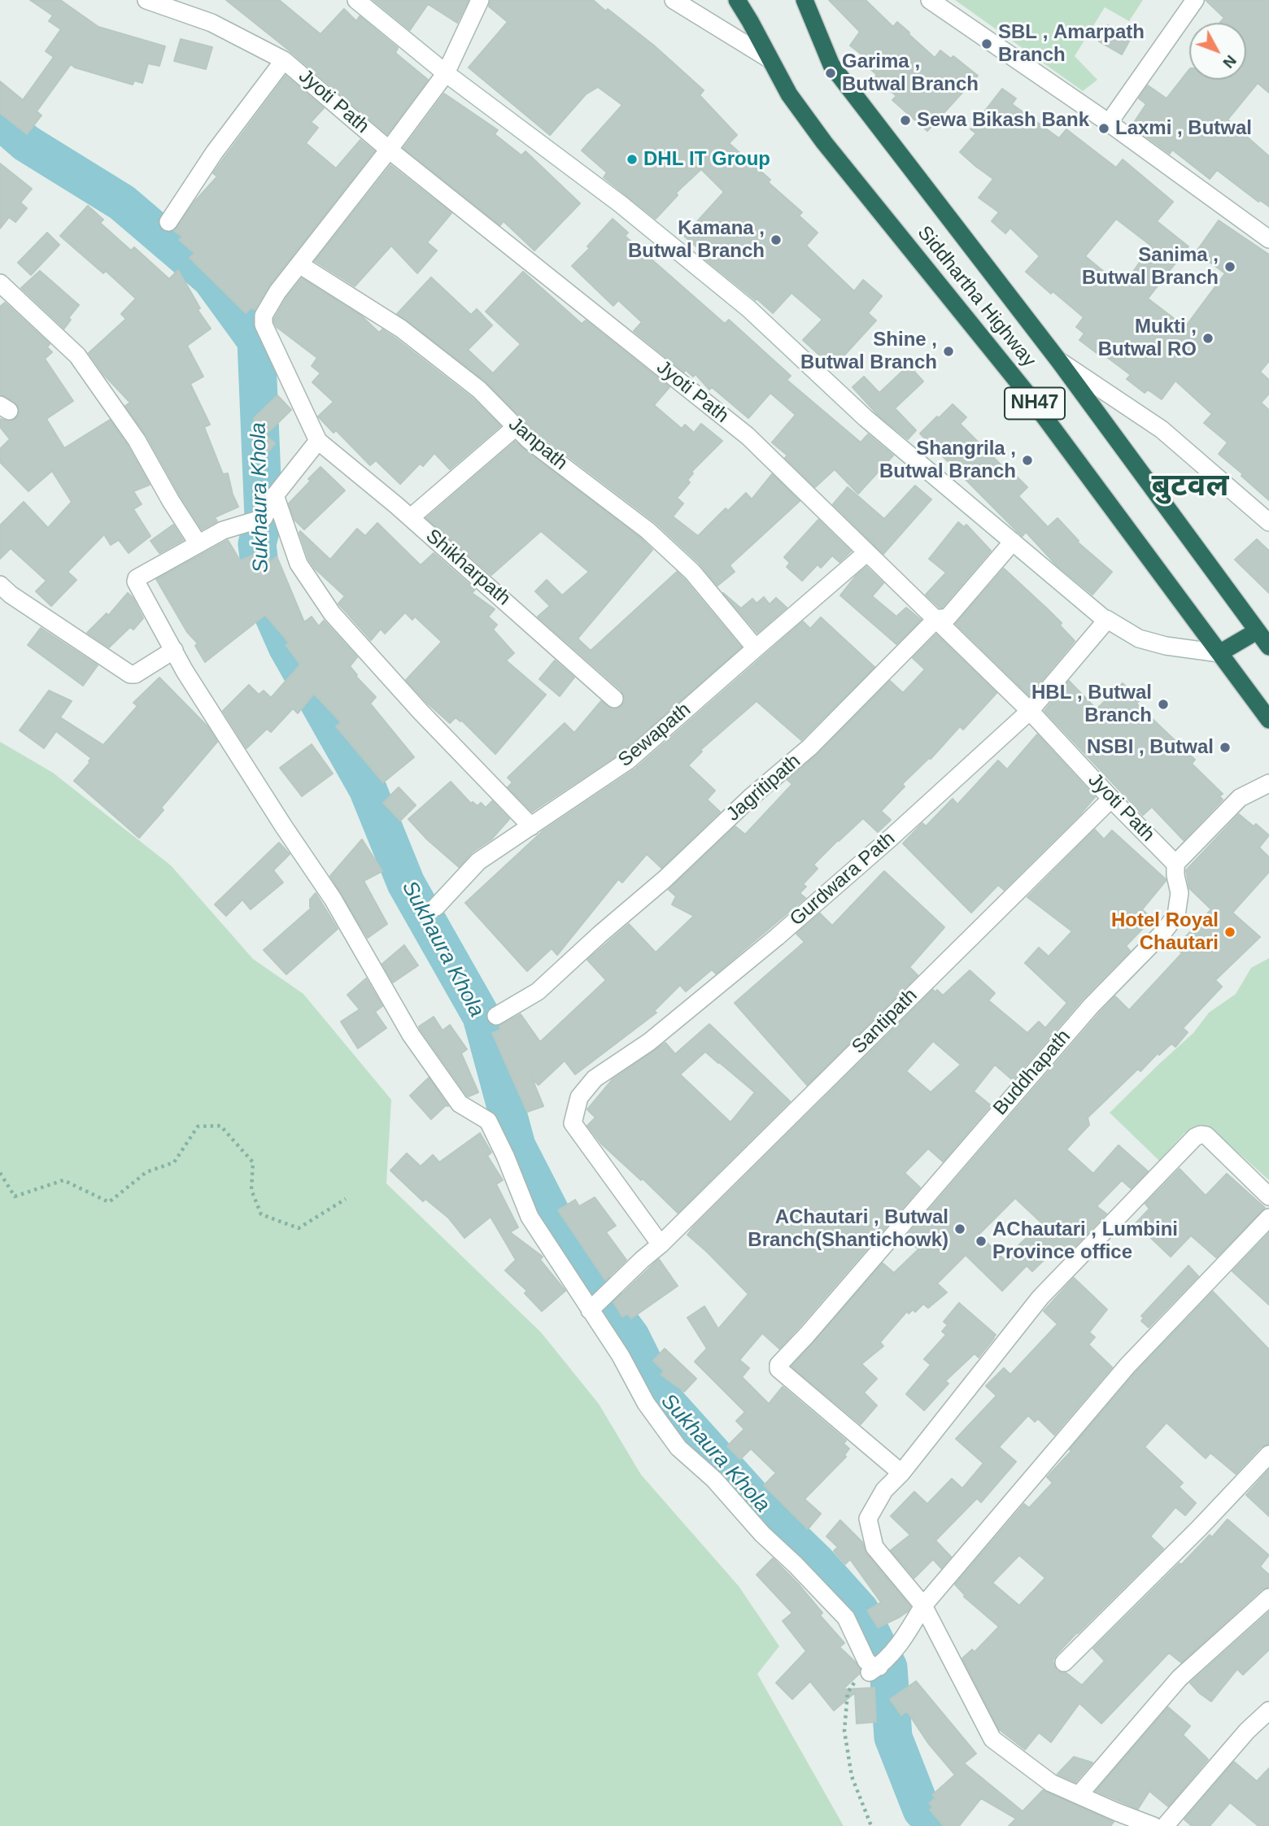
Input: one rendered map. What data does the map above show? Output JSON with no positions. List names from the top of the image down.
{
  "streets": {
    "highway": ["Siddhartha Highway", "NH47"],
    "street": [
      "Jyoti Path",
      "Janpath",
      "Shikharpath",
      "Sewapath",
      "Jagritipath",
      "Gurdwara Path",
      "Santipath",
      "Buddhapath"
    ]
  },
  "crossings": [
    ["Jyoti Path", "Sewapath"],
    ["Jyoti Path", "Jagritipath"],
    ["Jyoti Path", "Gurdwara Path"],
    ["Jyoti Path", "Santipath"],
    ["Jyoti Path", "Buddhapath"],
    ["Siddhartha Highway", "NH47"],
    ["Janpath", "Sewapath"],
    ["Gurdwara Path", "Santipath"]
  ],
  "districts": ["बुटवल"],
  "water": ["Sukhaura Khola"],
  "places": [
    "SBL , Amarpath Branch",
    "Garima , Butwal Branch",
    "Sewa Bikash Bank",
    "Laxmi , Butwal",
    "DHL IT Group",
    "Kamana , Butwal Branch",
    "Sanima , Butwal Branch",
    "Mukti , Butwal RO",
    "Shine , Butwal Branch",
    "Shangrila , Butwal Branch",
    "HBL , Butwal Branch",
    "NSBI , Butwal",
    "Hotel Royal Chautari",
    "AChautari , Butwal Branch(Shantichowk)",
    "AChautari , Lumbini Province office"
  ],
  "north": "bottom right"
}
